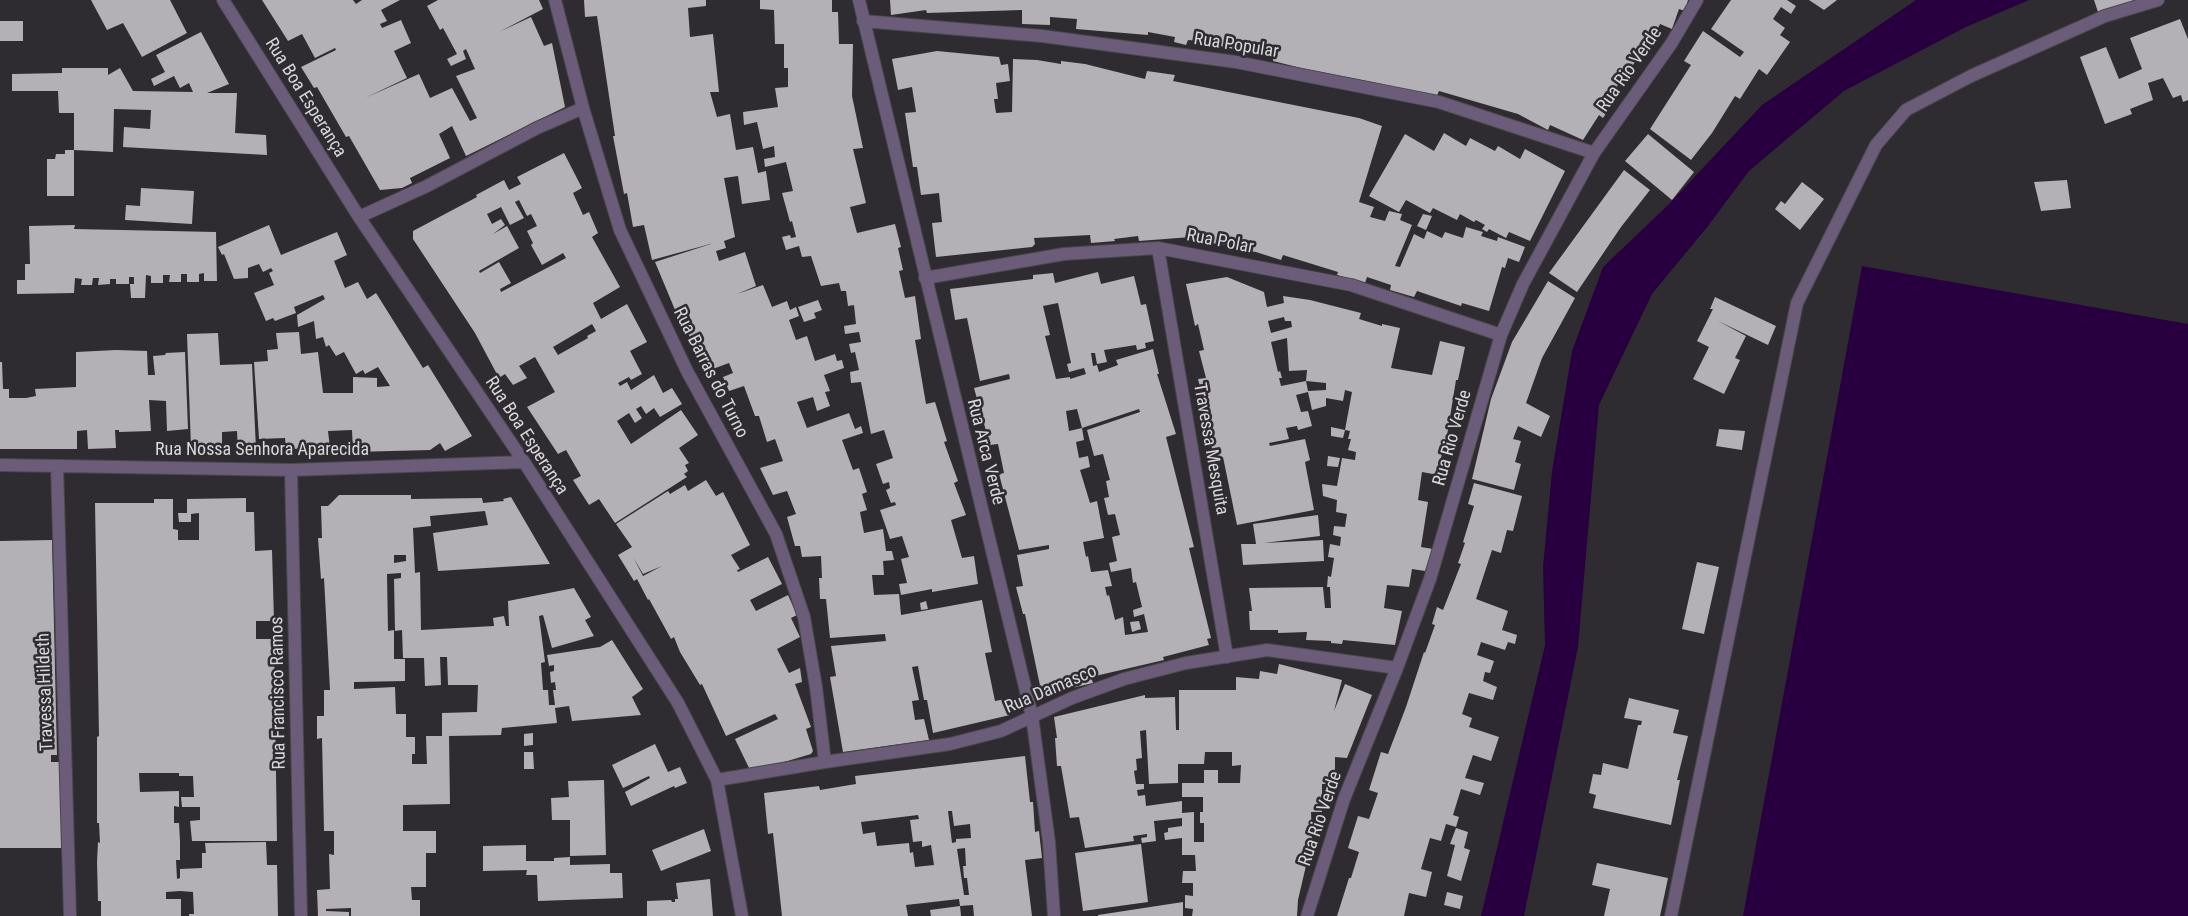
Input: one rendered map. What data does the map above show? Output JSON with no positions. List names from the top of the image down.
{
  "streets": {
    "street": [
      "Rua Popular",
      "Rua Rio Verde",
      "Rua Boa Esperança",
      "Rua Polar",
      "Rua Barras do Turno",
      "Travessa Mesquita",
      "Rua Nossa Senhora Aparecida",
      "Rua Arca Verde",
      "Rua Damasco",
      "Travessa Hildeth",
      "Rua Francisco Ramos"
    ]
  },
  "crossings": [
    ["Rua Popular", "Rua Rio Verde"],
    ["Rua Popular", "Rua Arca Verde"],
    ["Rua Rio Verde", "Rua Polar"],
    ["Rua Rio Verde", "Rua Damasco"],
    ["Rua Boa Esperança", "Rua Nossa Senhora Aparecida"],
    ["Rua Boa Esperança", "Rua Damasco"],
    ["Rua Polar", "Travessa Mesquita"],
    ["Rua Polar", "Rua Arca Verde"],
    ["Rua Barras do Turno", "Rua Damasco"],
    ["Travessa Mesquita", "Rua Damasco"],
    ["Rua Nossa Senhora Aparecida", "Travessa Hildeth"],
    ["Rua Nossa Senhora Aparecida", "Rua Francisco Ramos"],
    ["Rua Arca Verde", "Rua Damasco"]
  ]
}
